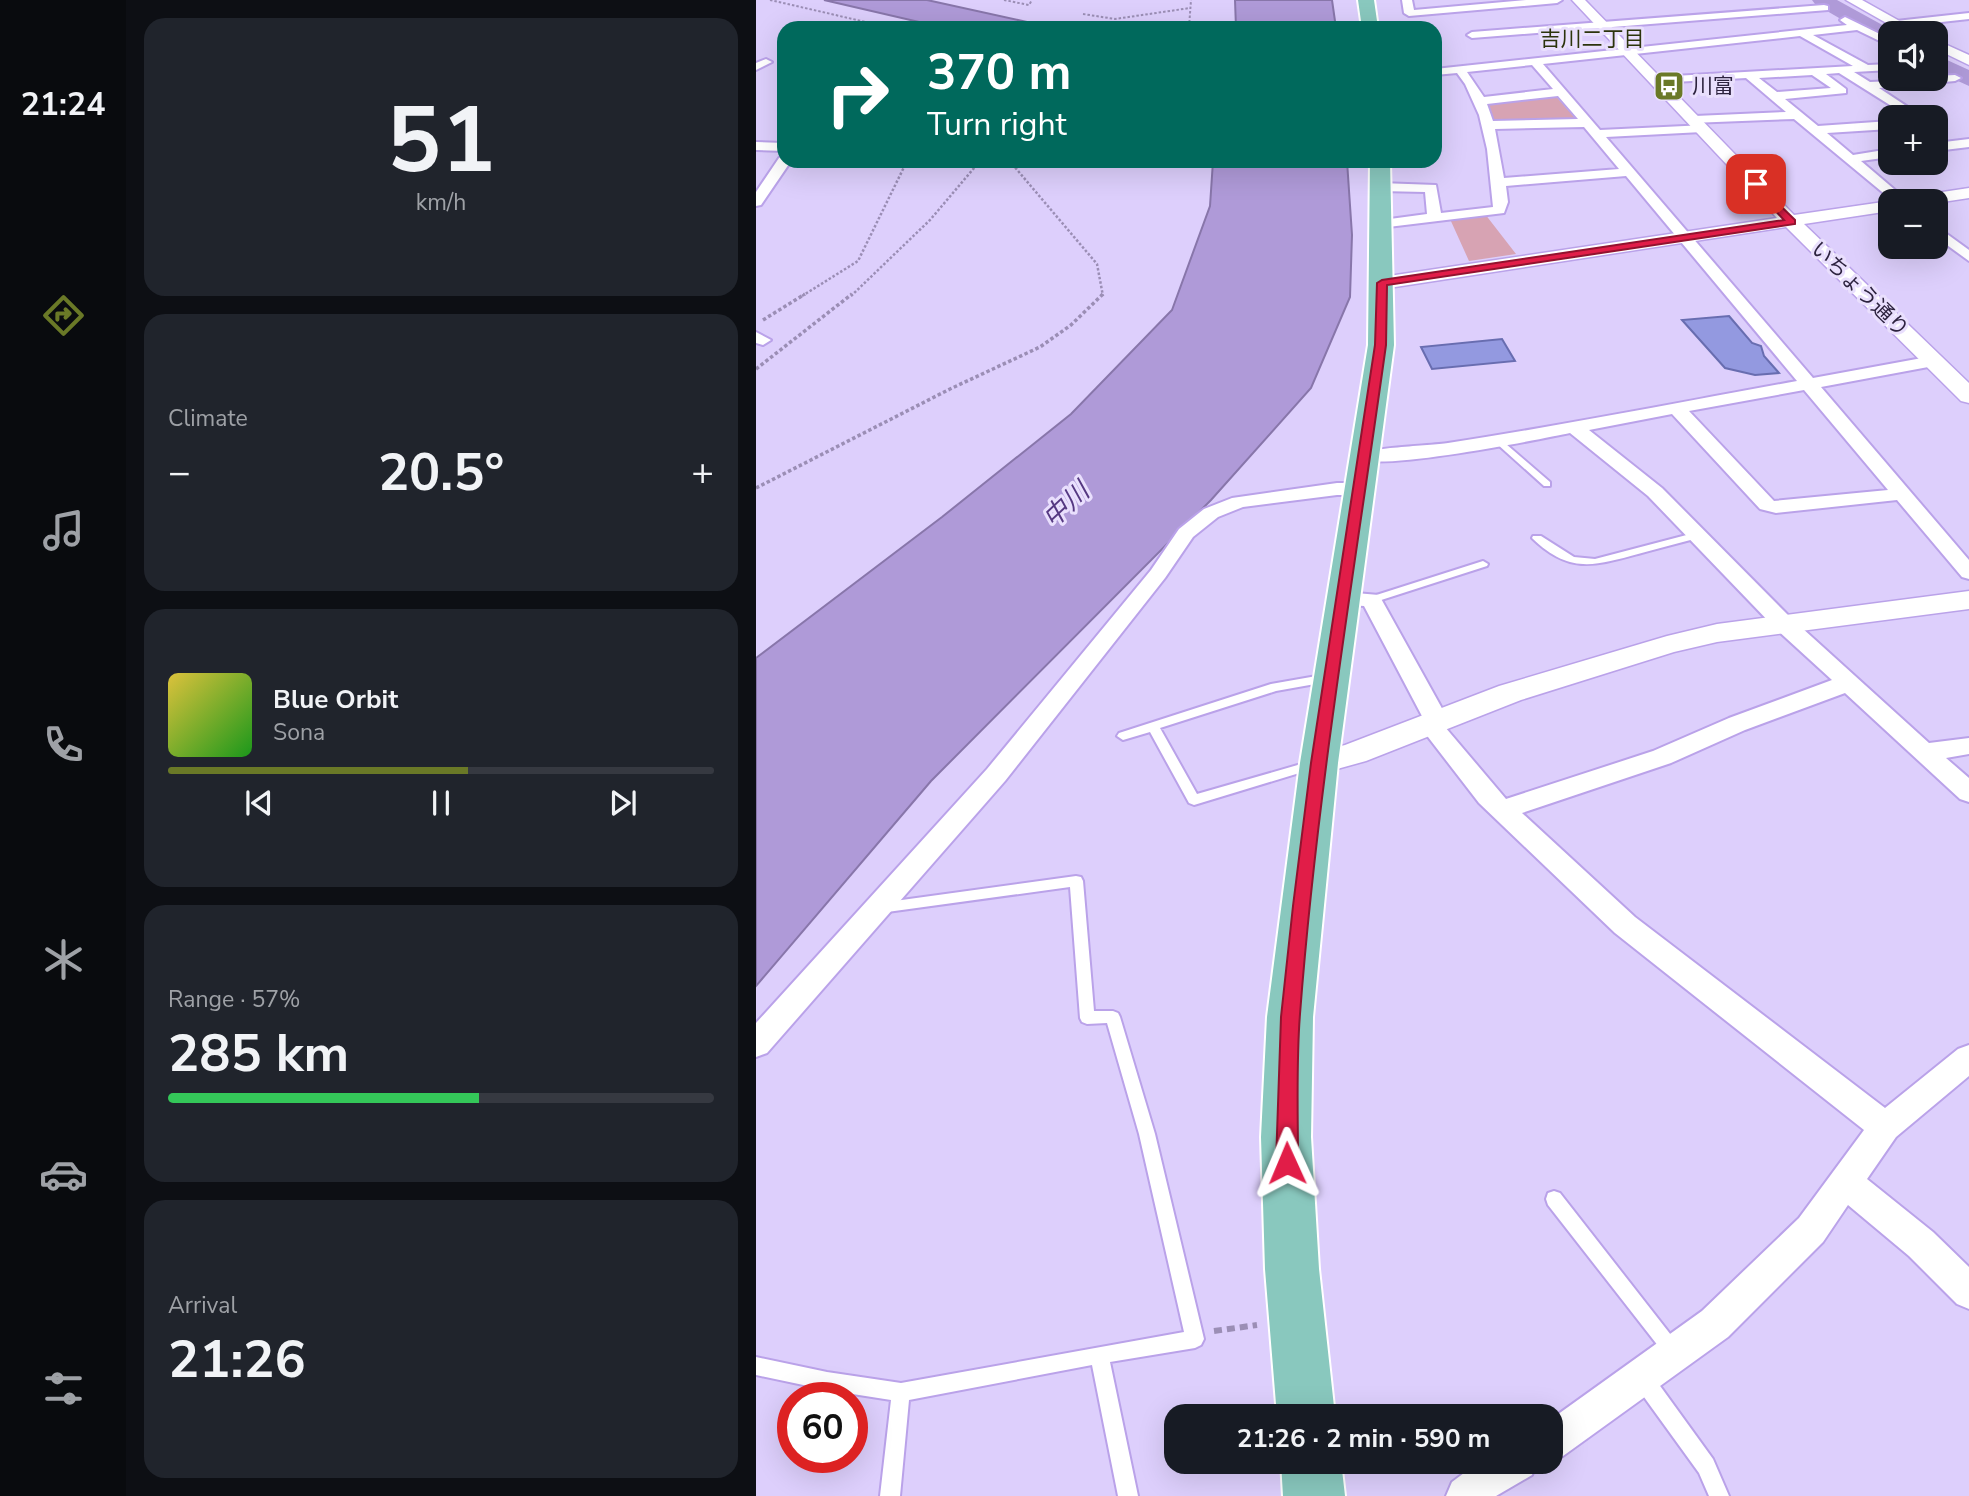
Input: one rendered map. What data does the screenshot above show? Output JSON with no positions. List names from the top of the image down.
{
  "streets": {
    "street": ["いちょう通り"]
  },
  "districts": ["吉川二丁目"],
  "water": ["中川"],
  "places": {
    "bus stop": ["川富"]
  },
  "page": {
    "tabs": "21:24",
    "tile": [
      ["51", "km/h"],
      "Climate",
      ["Range · 57%", "285 km"],
      ["Arrival", "21:26"]
    ],
    "map_buttons": ["+", "−"],
    "turn": ["370 m", "Turn right"],
    "heat": ["−", "20.5°", "+"],
    "song": ["Blue Orbit", "Sona"],
    "limit": "60",
    "trip": "21:26 · 2 min · 590 m"
  }
}
